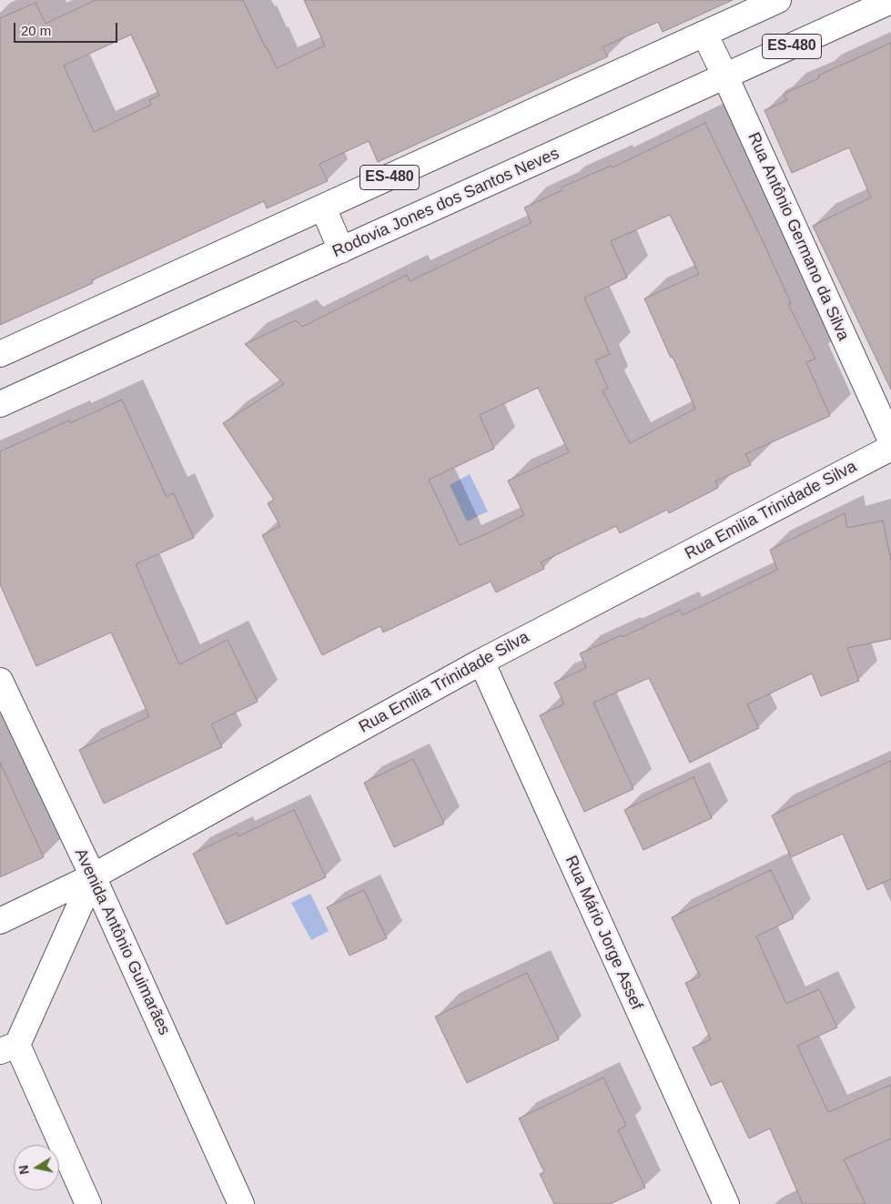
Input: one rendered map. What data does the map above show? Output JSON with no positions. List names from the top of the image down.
{
  "streets": {
    "street": [
      "ES-480",
      "Rodovia Jones dos Santos Neves",
      "Rua Antônio Germano da Silva",
      "Rua Emilia Trinidade Silva",
      "Rua Mário Jorge Assef",
      "Avenida Antônio Guimarães"
    ]
  },
  "crossings": [
    ["ES-480", "Rua Antônio Germano da Silva"],
    ["Rodovia Jones dos Santos Neves", "Rua Antônio Germano da Silva"],
    ["Rua Emilia Trinidade Silva", "Rua Mário Jorge Assef"],
    ["Rua Emilia Trinidade Silva", "Avenida Antônio Guimarães"]
  ],
  "scale_bar": "20 m",
  "north": "left"
}
